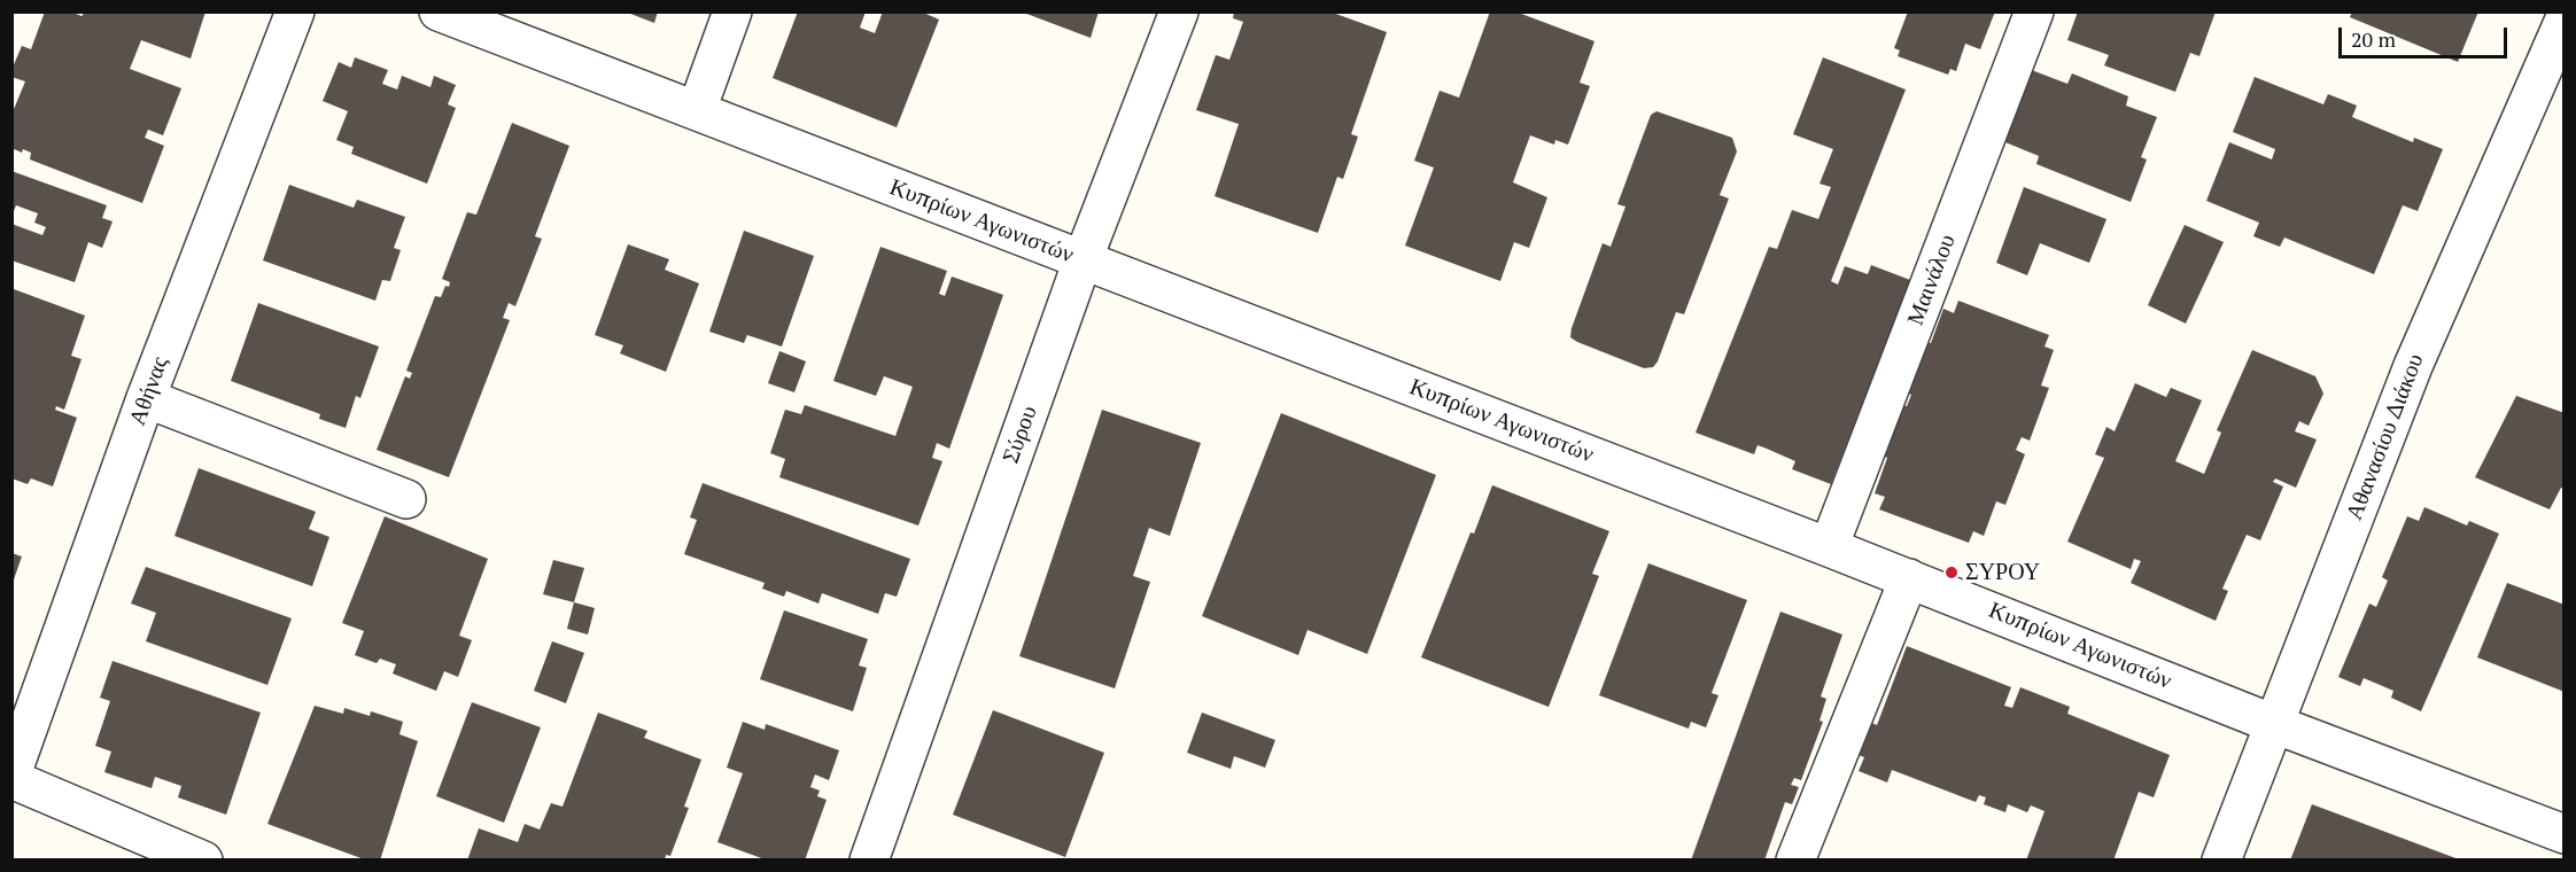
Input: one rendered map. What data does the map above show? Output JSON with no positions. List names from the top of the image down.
{
  "streets": {
    "street": [
      "Κυπρίων Αγωνιστών",
      "Μαινάλου",
      "Αθήνας",
      "Σύρου",
      "Αθανασίου Διάκου"
    ]
  },
  "crossings": [
    ["Κυπρίων Αγωνιστών", "Μαινάλου"],
    ["Κυπρίων Αγωνιστών", "Σύρου"],
    ["Κυπρίων Αγωνιστών", "Αθανασίου Διάκου"]
  ],
  "places": ["ΣΥΡΟΥ"],
  "scale_bar": "20 m"
}
